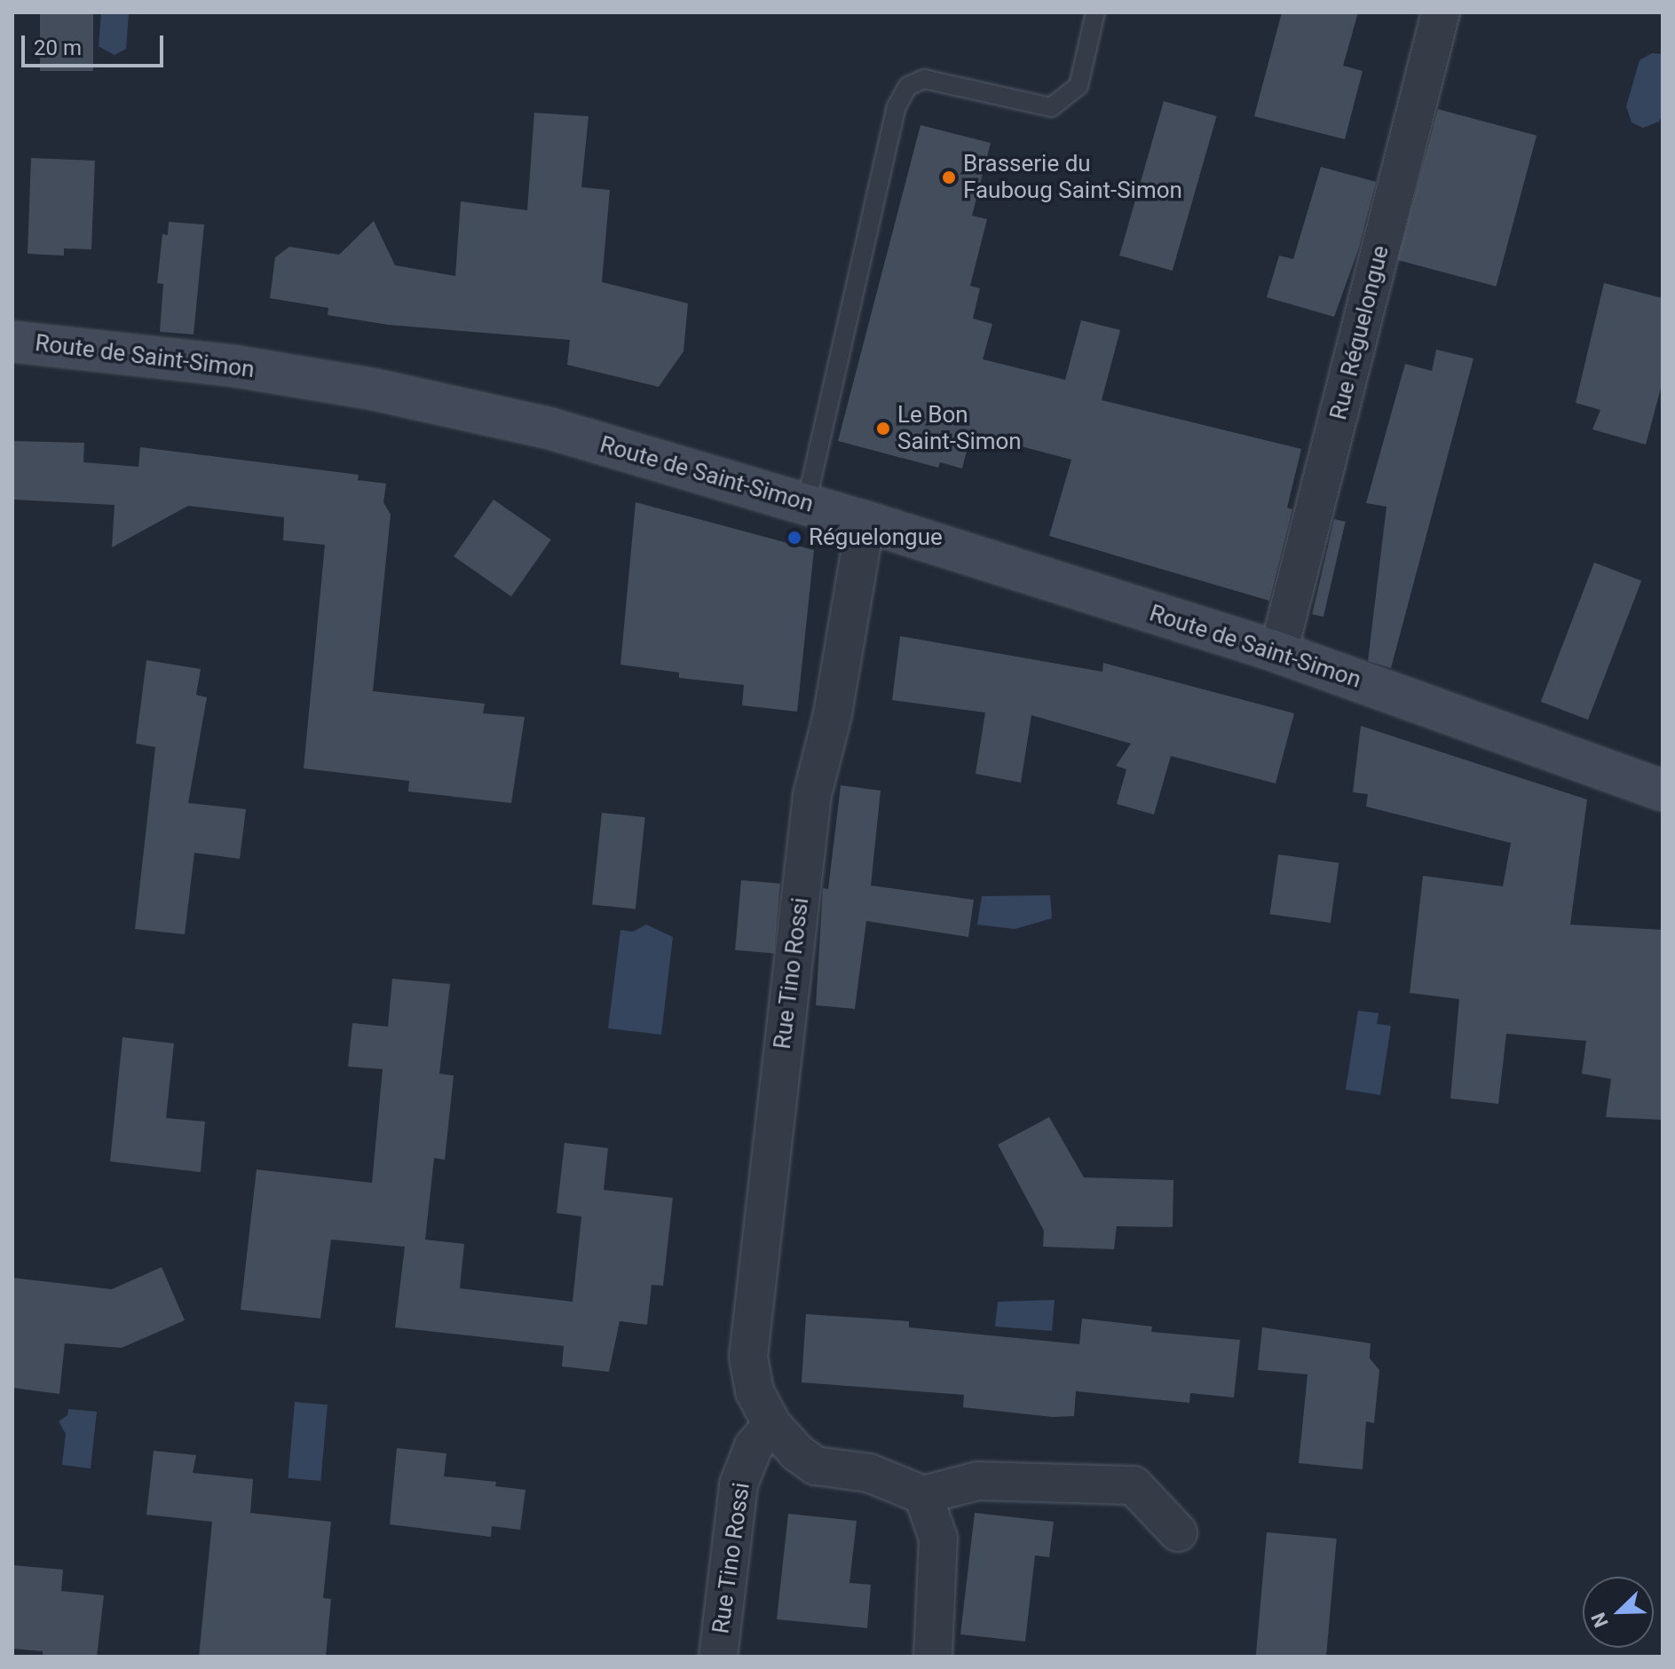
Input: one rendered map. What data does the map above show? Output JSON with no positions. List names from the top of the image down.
{
  "streets": {
    "main road": ["Route de Saint-Simon"],
    "street": ["Rue Réguelongue", "Rue Tino Rossi"]
  },
  "crossings": [
    ["Rue Réguelongue", "Route de Saint-Simon"],
    ["Route de Saint-Simon", "Rue Tino Rossi"]
  ],
  "places": ["Brasserie du Fauboug Saint-Simon", "Le Bon Saint-Simon", "Réguelongue"],
  "scale_bar": "20 m",
  "north": "bottom left"
}
